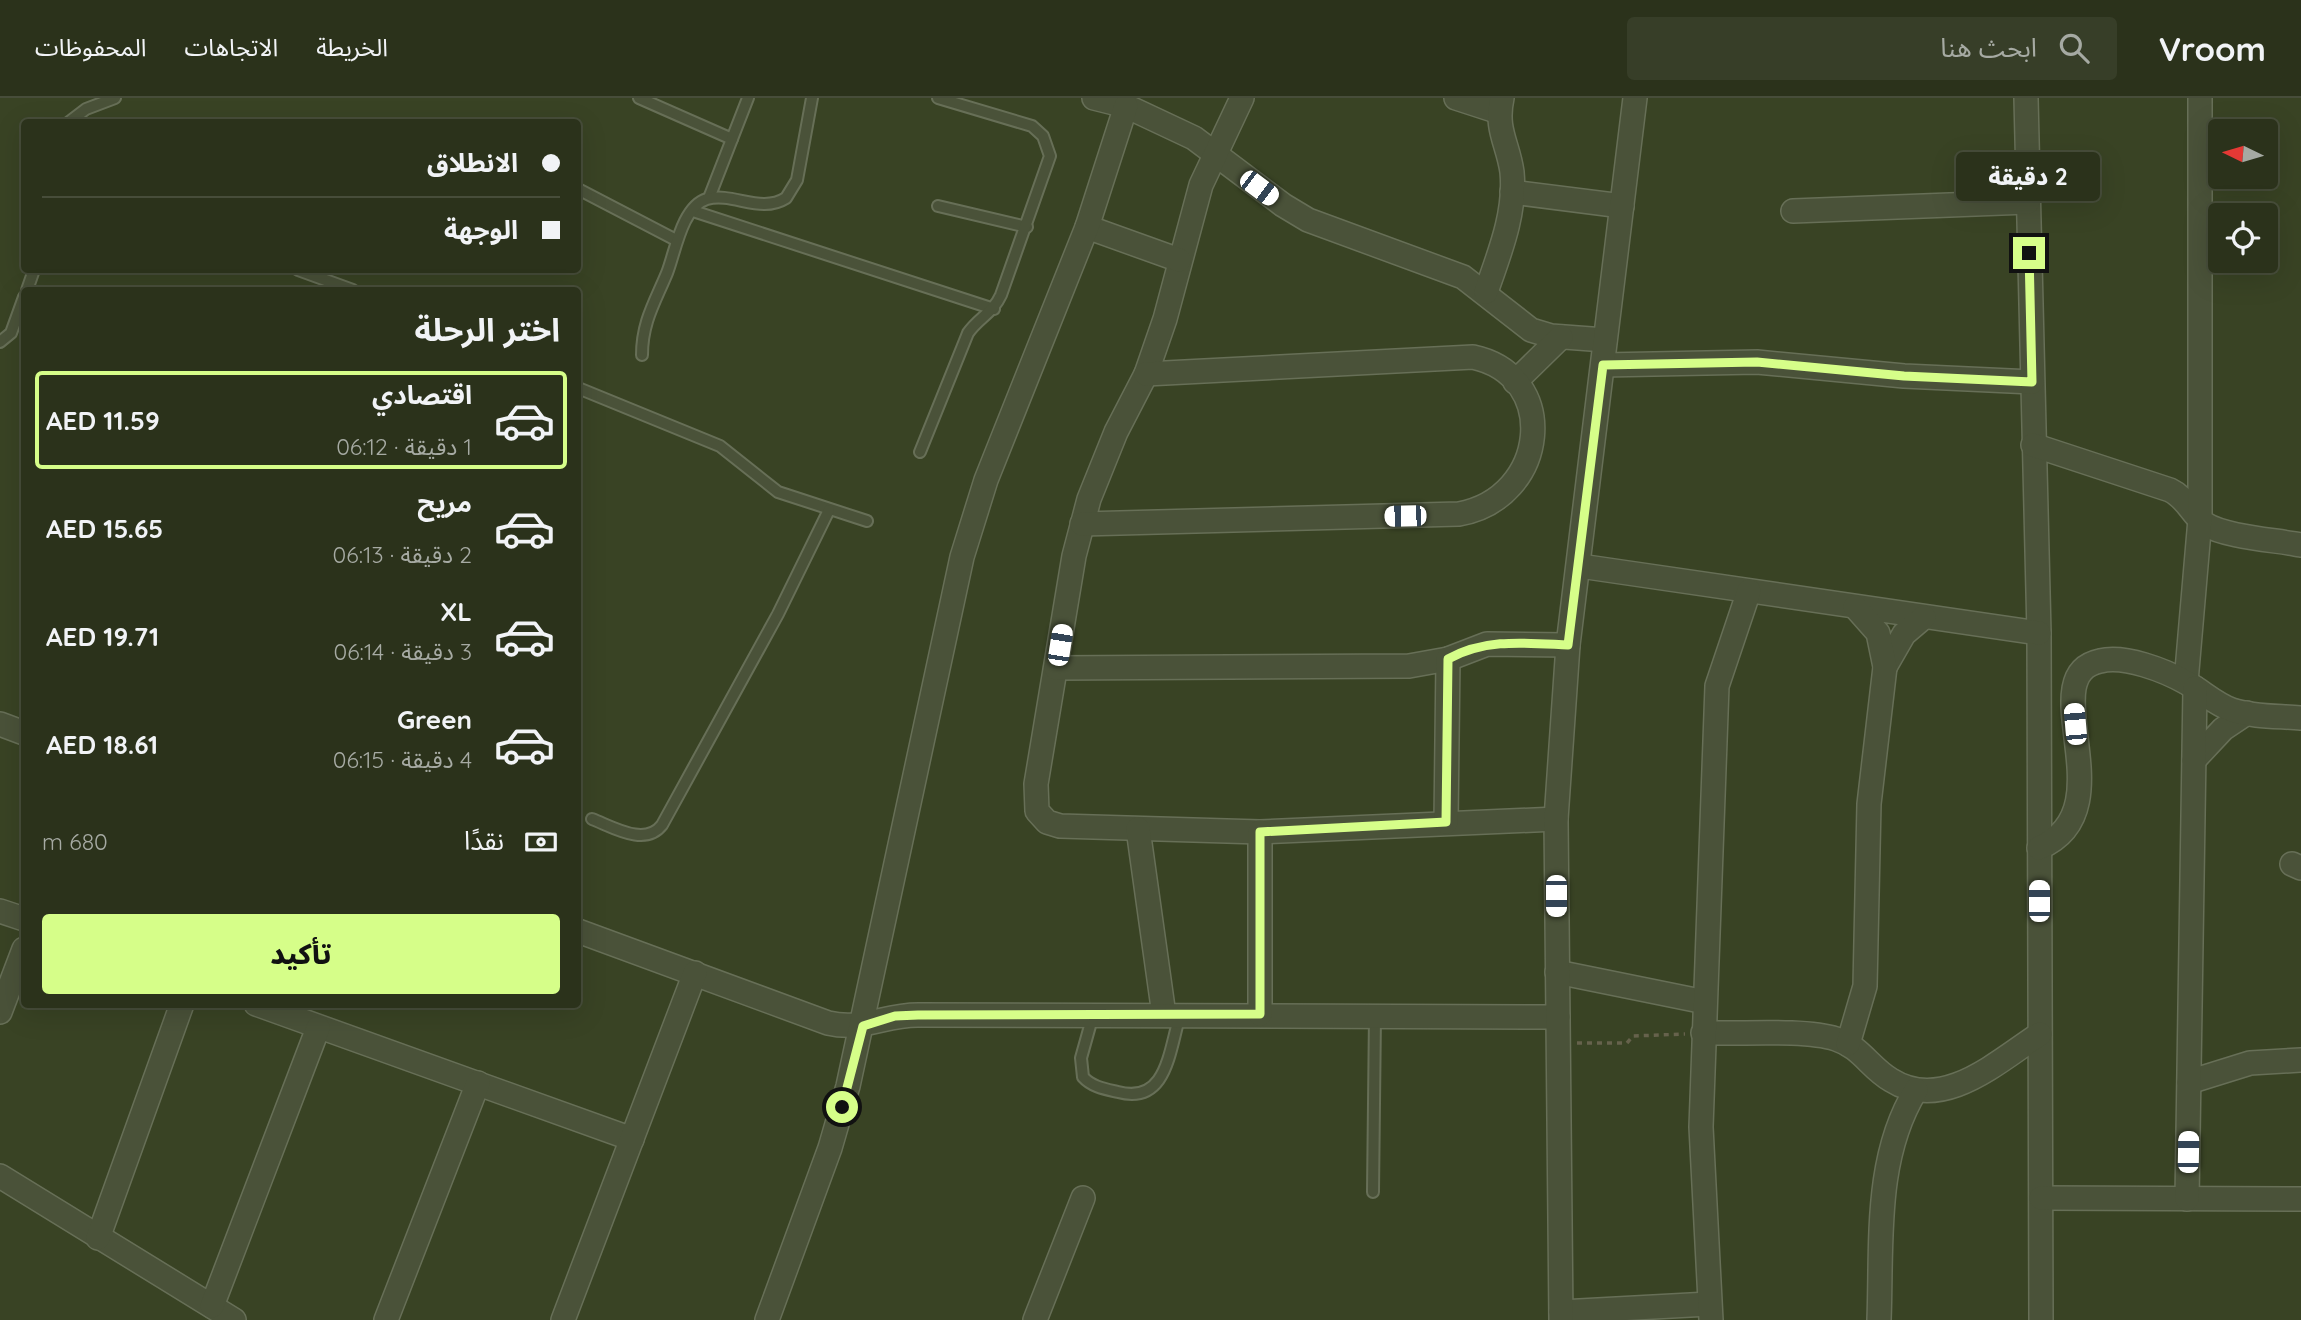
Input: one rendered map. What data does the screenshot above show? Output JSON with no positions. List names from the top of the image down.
{
  "north": "left",
  "page": {
    "header": "Vroom",
    "search": "ابحث هنا",
    "nav": ["الخريطة", "الاتجاهات", "المحفوظات"],
    "banner": ["الانطلاق", "الوجهة"],
    "bubble": "2 دقيقة",
    "heading": "اختر الرحلة",
    "list": [
      {
        "name": "اقتصادي",
        "note": "1 دقيقة · 06:12",
        "value": "AED 11.59"
      },
      {
        "name": "مريح",
        "note": "2 دقيقة · 06:13",
        "value": "AED 15.65"
      },
      {
        "name": "XL",
        "note": "3 دقيقة · 06:14",
        "value": "AED 19.71"
      },
      {
        "name": "Green",
        "note": "4 دقيقة · 06:15",
        "value": "AED 18.61"
      }
    ],
    "pay": ["نقدًا", "680 m"],
    "buttons": "تأكيد"
  }
}
